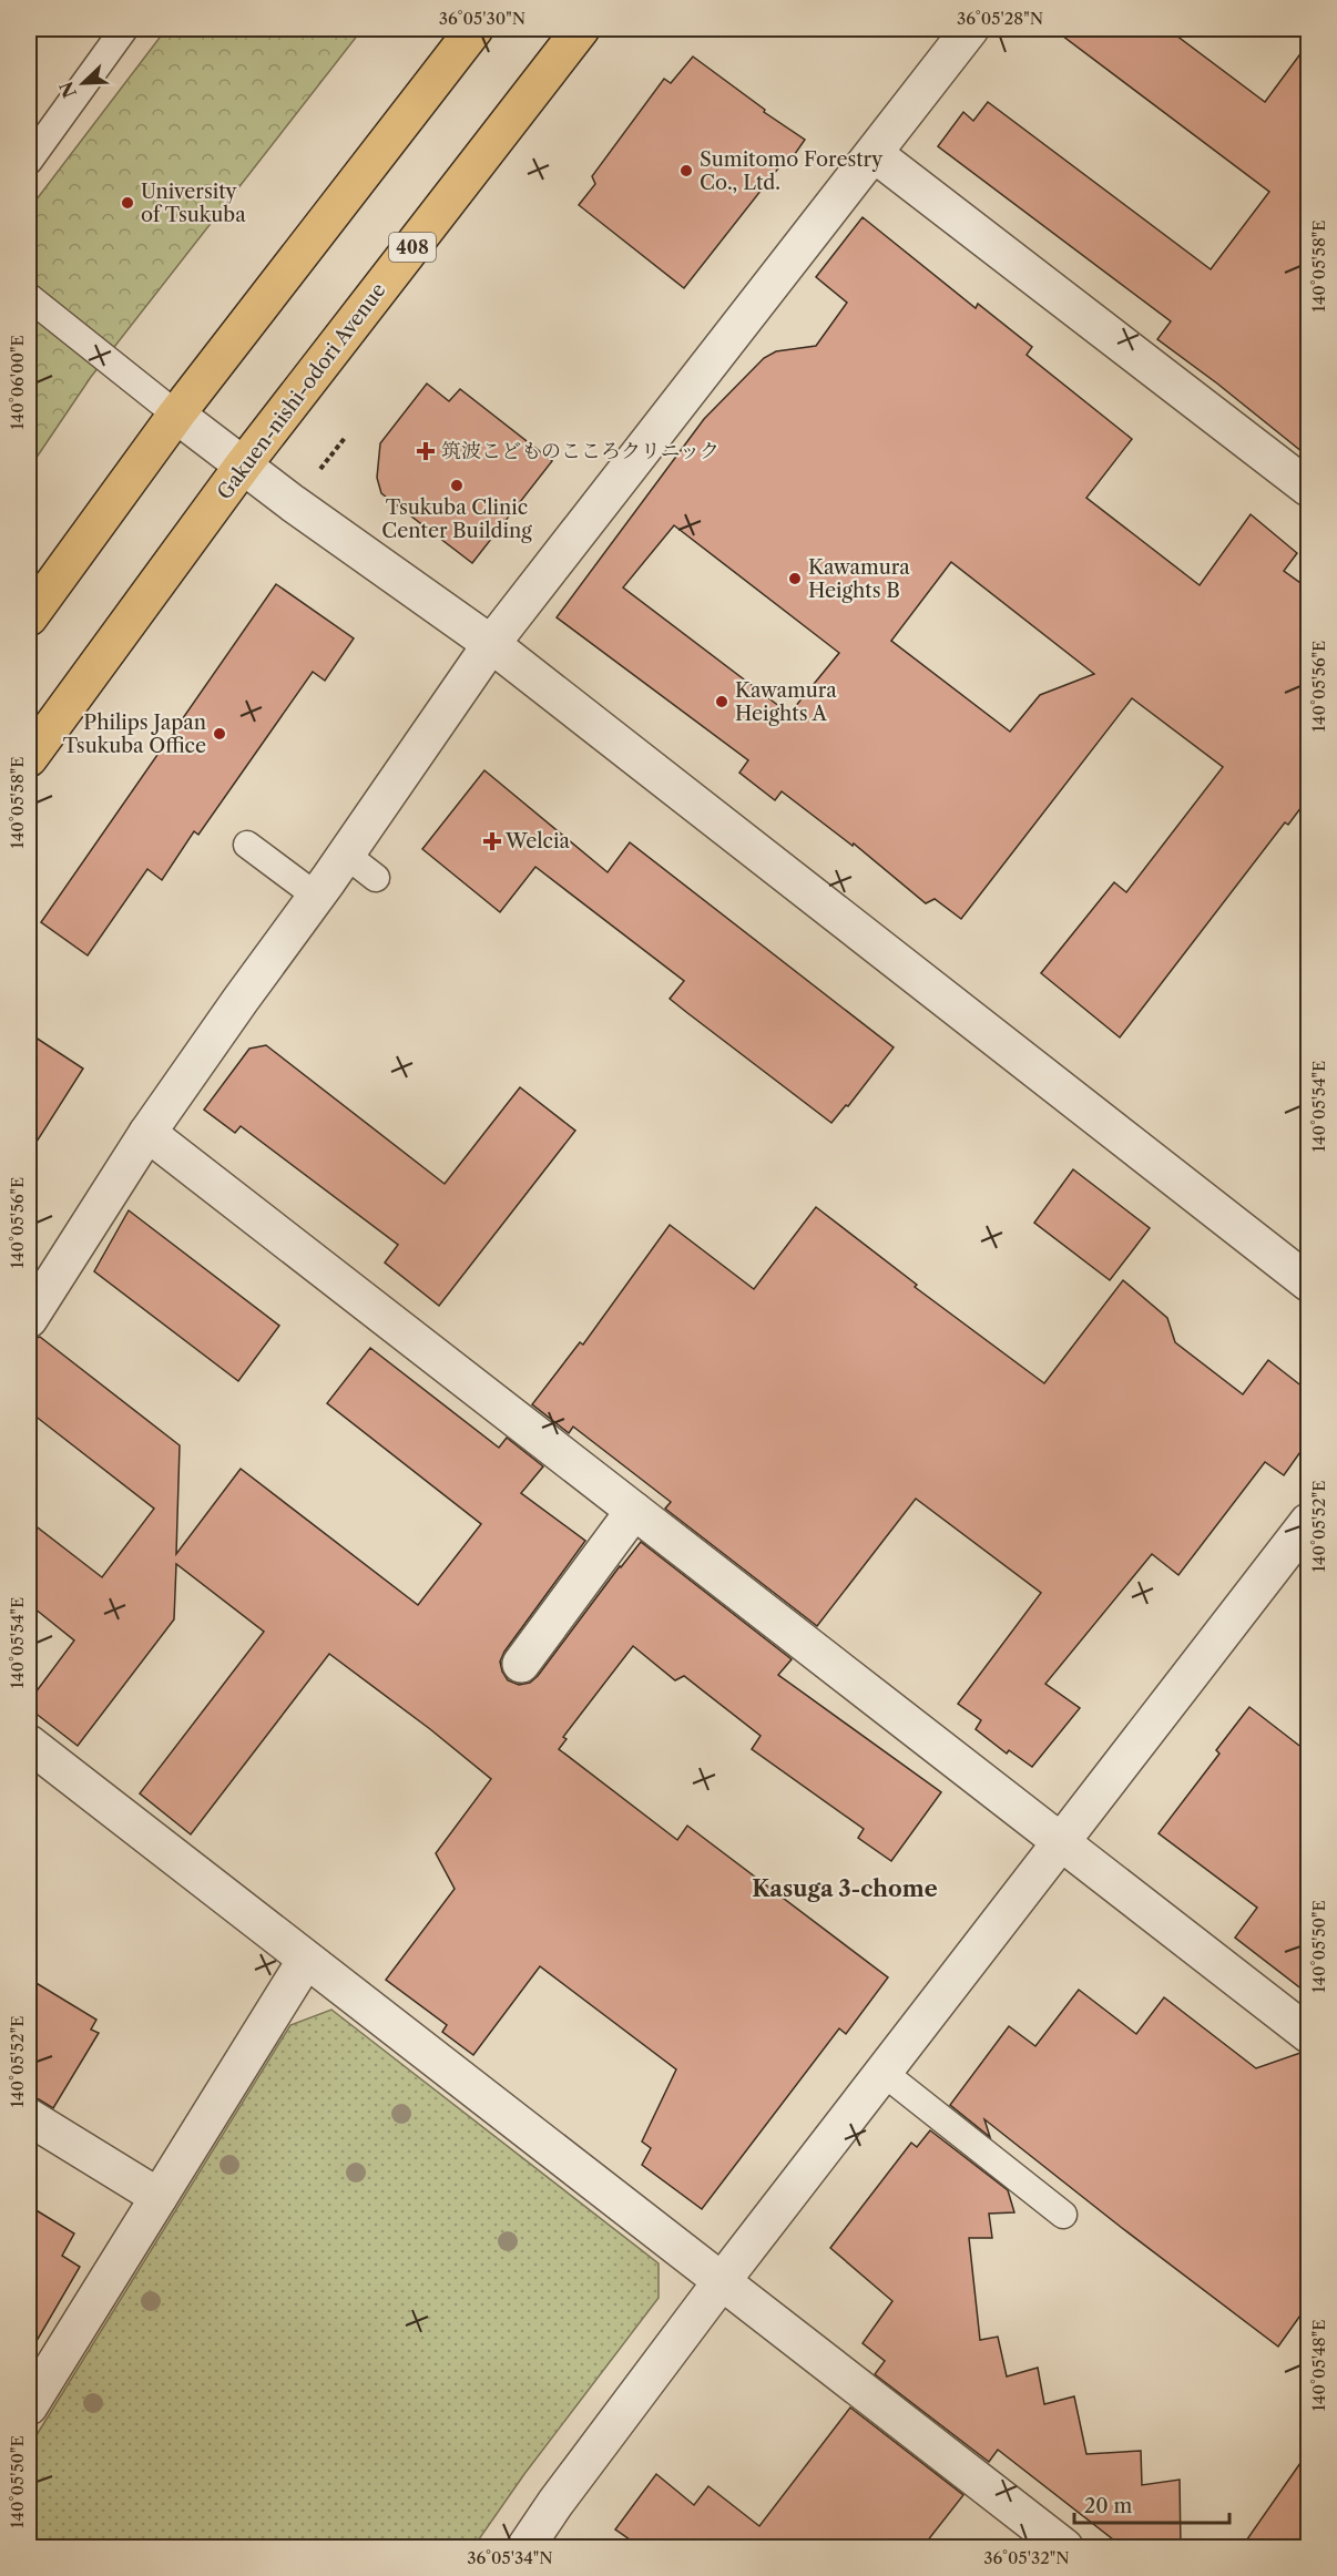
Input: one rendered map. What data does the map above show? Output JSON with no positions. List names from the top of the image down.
{
  "streets": {
    "highway": ["408", "Gakuen-nishi-odori Avenue"]
  },
  "districts": ["Kasuga 3-chome"],
  "places": {
    "other": [
      "Sumitomo Forestry Co., Ltd.",
      "University of Tsukuba",
      "Tsukuba Clinic Center Building",
      "Kawamura Heights B",
      "Kawamura Heights A",
      "Philips Japan Tsukuba Office"
    ],
    "health": ["筑波こどものこころクリニック", "Welcia"]
  },
  "scale_bar": "20 m",
  "north": "bottom left",
  "coordinates": [
    "36°05'30\"N",
    "36°05'28\"N",
    "140°05'58\"E",
    "140°06'00\"E",
    "140°05'56\"E",
    "140°05'54\"E",
    "140°05'52\"E",
    "140°05'50\"E",
    "140°05'48\"E",
    "36°05'34\"N",
    "36°05'32\"N"
  ]
}
